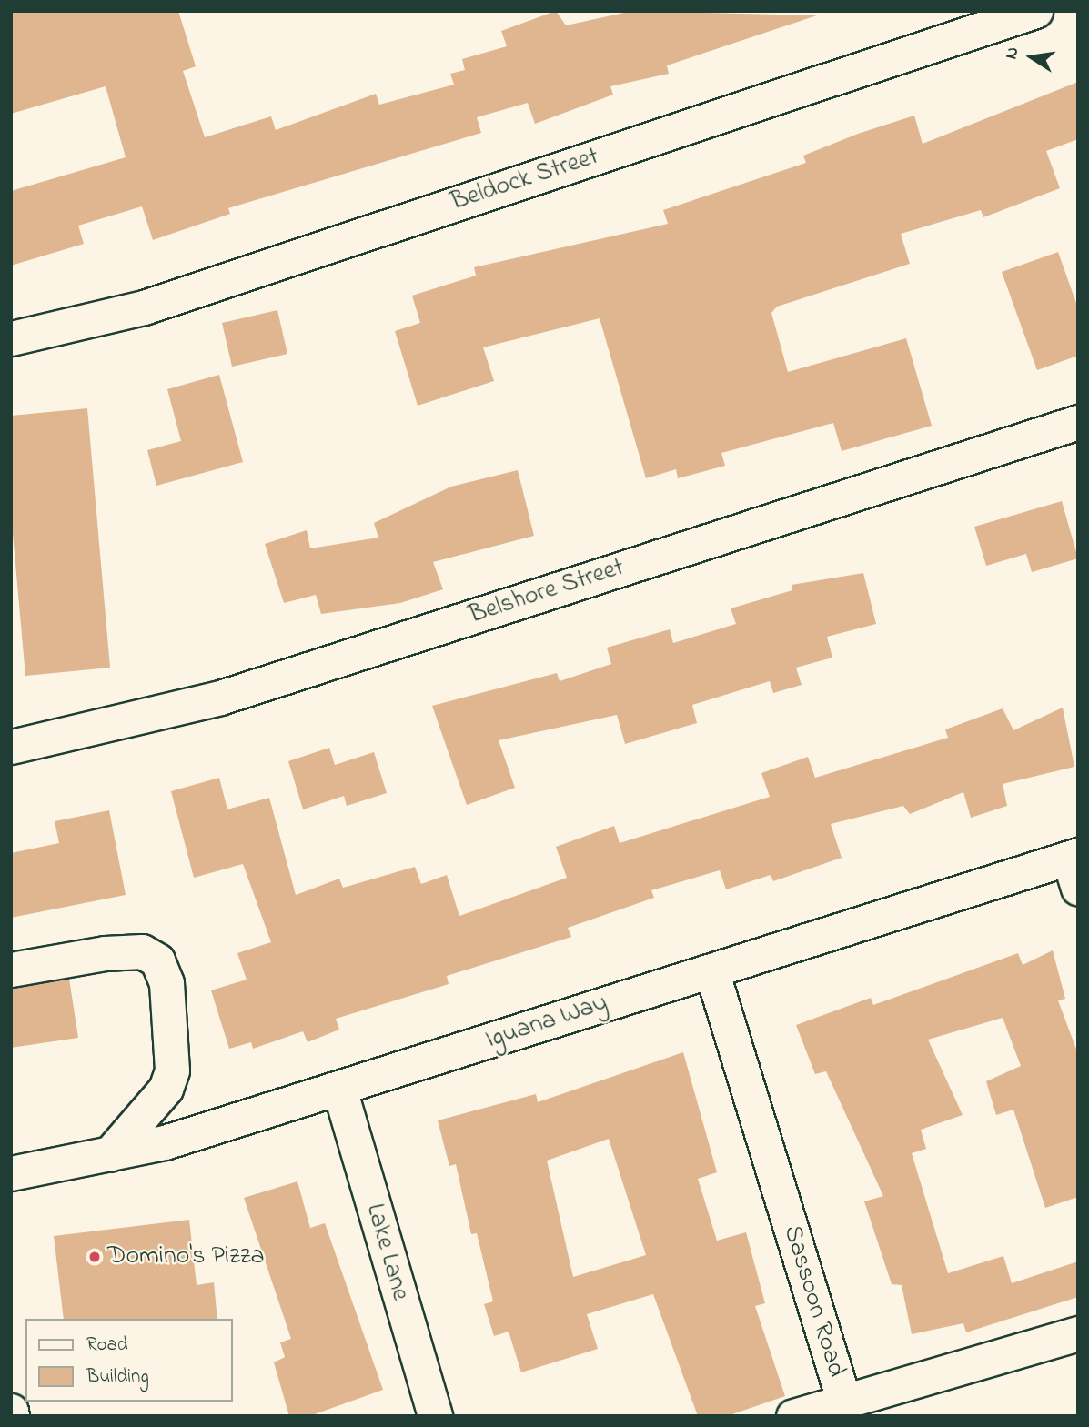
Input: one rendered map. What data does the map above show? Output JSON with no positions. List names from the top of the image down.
{
  "streets": {
    "street": [
      "Beldock Street",
      "Belshore Street",
      "Iguana Way",
      "Lake Lane",
      "Sassoon Road"
    ]
  },
  "crossings": [
    ["Iguana Way", "Lake Lane"],
    ["Iguana Way", "Sassoon Road"]
  ],
  "places": ["Domino's Pizza"],
  "legend": ["Road", "Building"],
  "north": "left"
}
